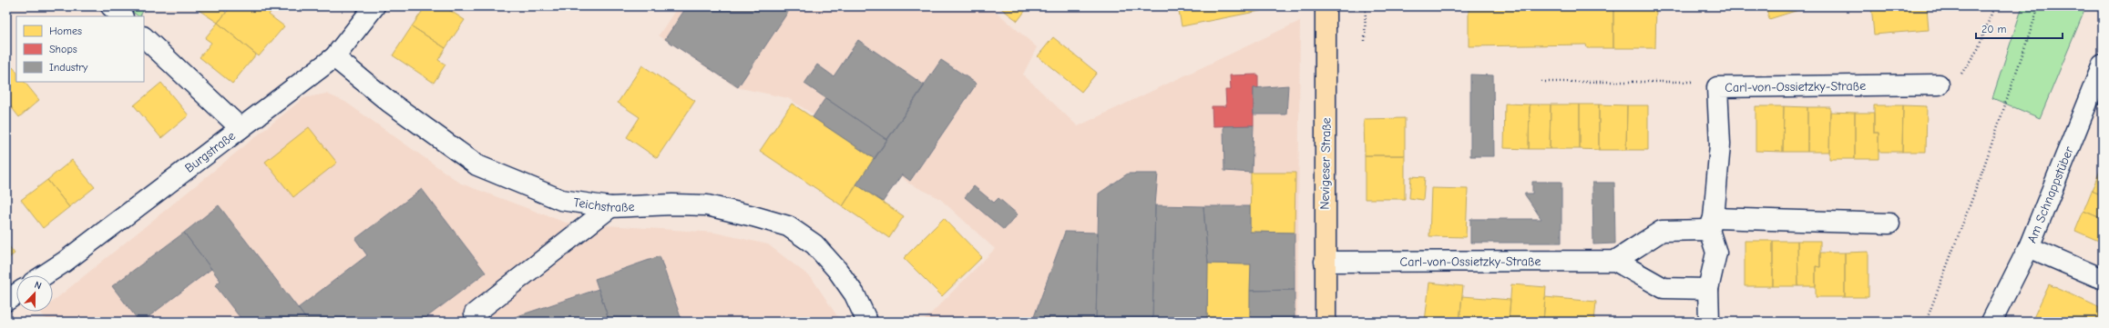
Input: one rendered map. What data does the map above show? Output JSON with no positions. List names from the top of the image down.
{
  "streets": {
    "main road": ["Nevigeser Straße"],
    "street": [
      "Carl-von-Ossietzky-Straße",
      "Burgstraße",
      "Am Schnappstüber",
      "Teichstraße"
    ]
  },
  "crossings": [
    ["Carl-von-Ossietzky-Straße", "Nevigeser Straße"],
    ["Burgstraße", "Teichstraße"]
  ],
  "legend": ["Homes", "Shops", "Industry"],
  "scale_bar": "20 m",
  "north": "top"
}
